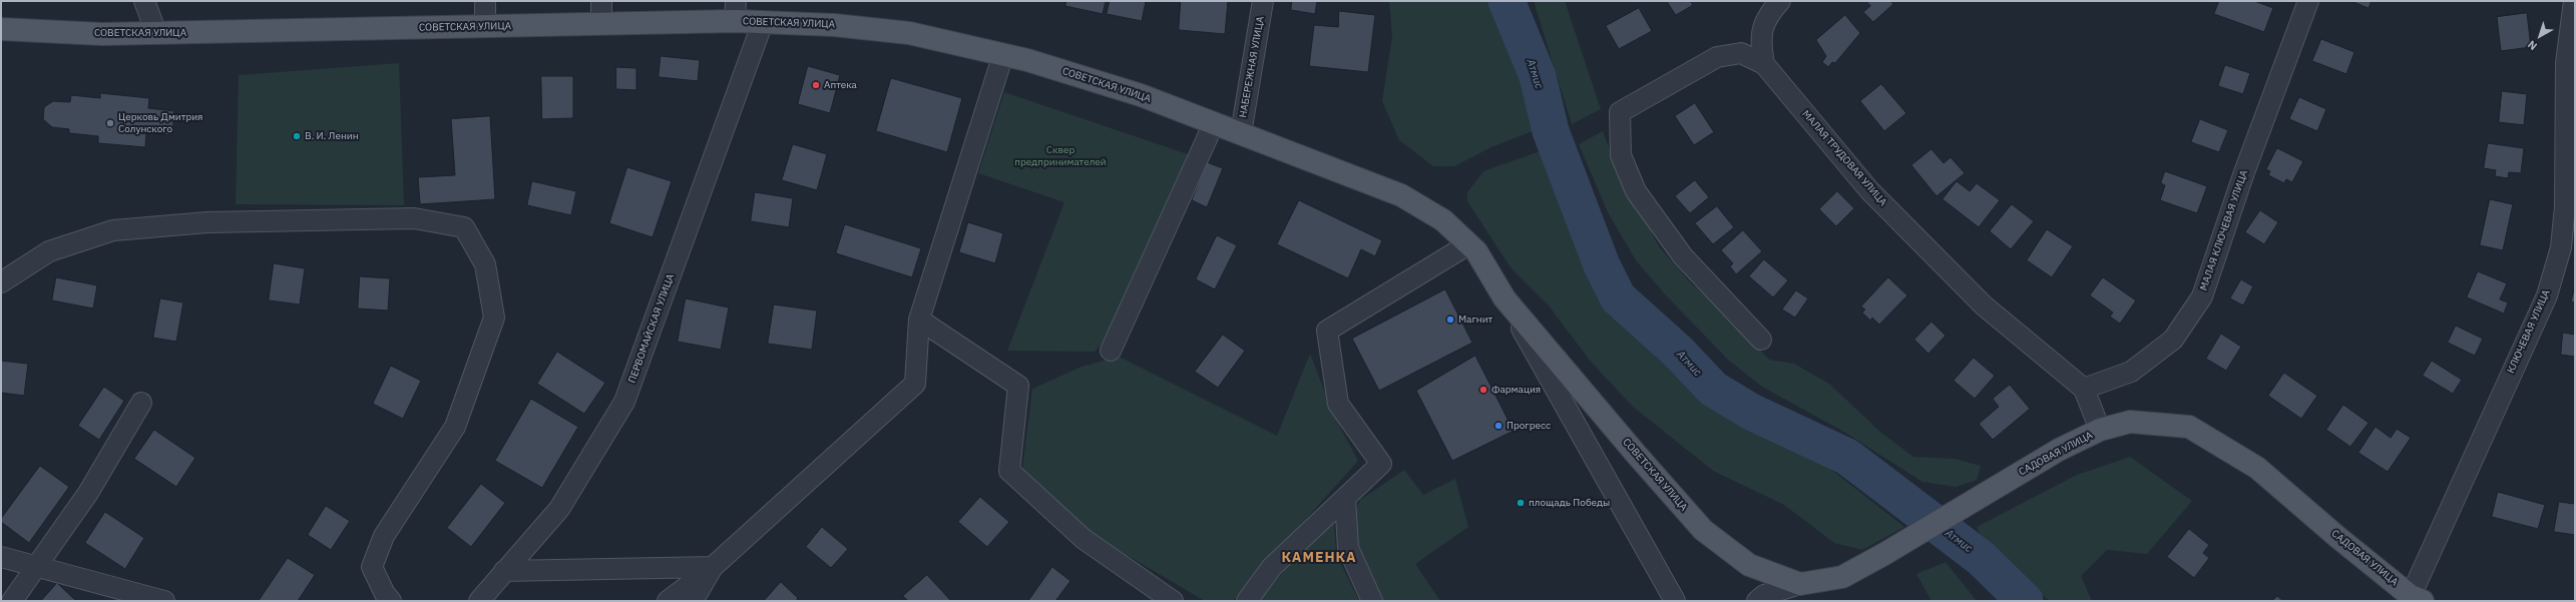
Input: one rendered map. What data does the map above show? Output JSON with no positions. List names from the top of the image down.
{
  "streets": {
    "main road": ["СОВЕТСКАЯ УЛИЦА", "САДОВАЯ УЛИЦА"],
    "street": [
      "НАБЕРЕЖНАЯ УЛИЦА",
      "МАЛАЯ ТРУДОВАЯ УЛИЦА",
      "МАЛАЯ КЛЮЧЕВАЯ УЛИЦА",
      "ПЕРВОМАЙСКАЯ УЛИЦА",
      "КЛЮЧЕВАЯ УЛИЦА"
    ]
  },
  "crossings": [
    ["СОВЕТСКАЯ УЛИЦА", "НАБЕРЕЖНАЯ УЛИЦА"],
    ["СОВЕТСКАЯ УЛИЦА", "ПЕРВОМАЙСКАЯ УЛИЦА"],
    ["СОВЕТСКАЯ УЛИЦА", "САДОВАЯ УЛИЦА"],
    ["МАЛАЯ ТРУДОВАЯ УЛИЦА", "МАЛАЯ КЛЮЧЕВАЯ УЛИЦА"],
    ["КЛЮЧЕВАЯ УЛИЦА", "САДОВАЯ УЛИЦА"]
  ],
  "districts": ["КАМЕНКА"],
  "water": ["Атмис"],
  "parks": ["Сквер предпринимателей"],
  "places": [
    "Аптека",
    "Церковь Дмитрия Солунского",
    "В. И. Ленин",
    "Магнит",
    "Фармация",
    "Прогресс",
    "площадь Победы"
  ],
  "north": "bottom left"
}
